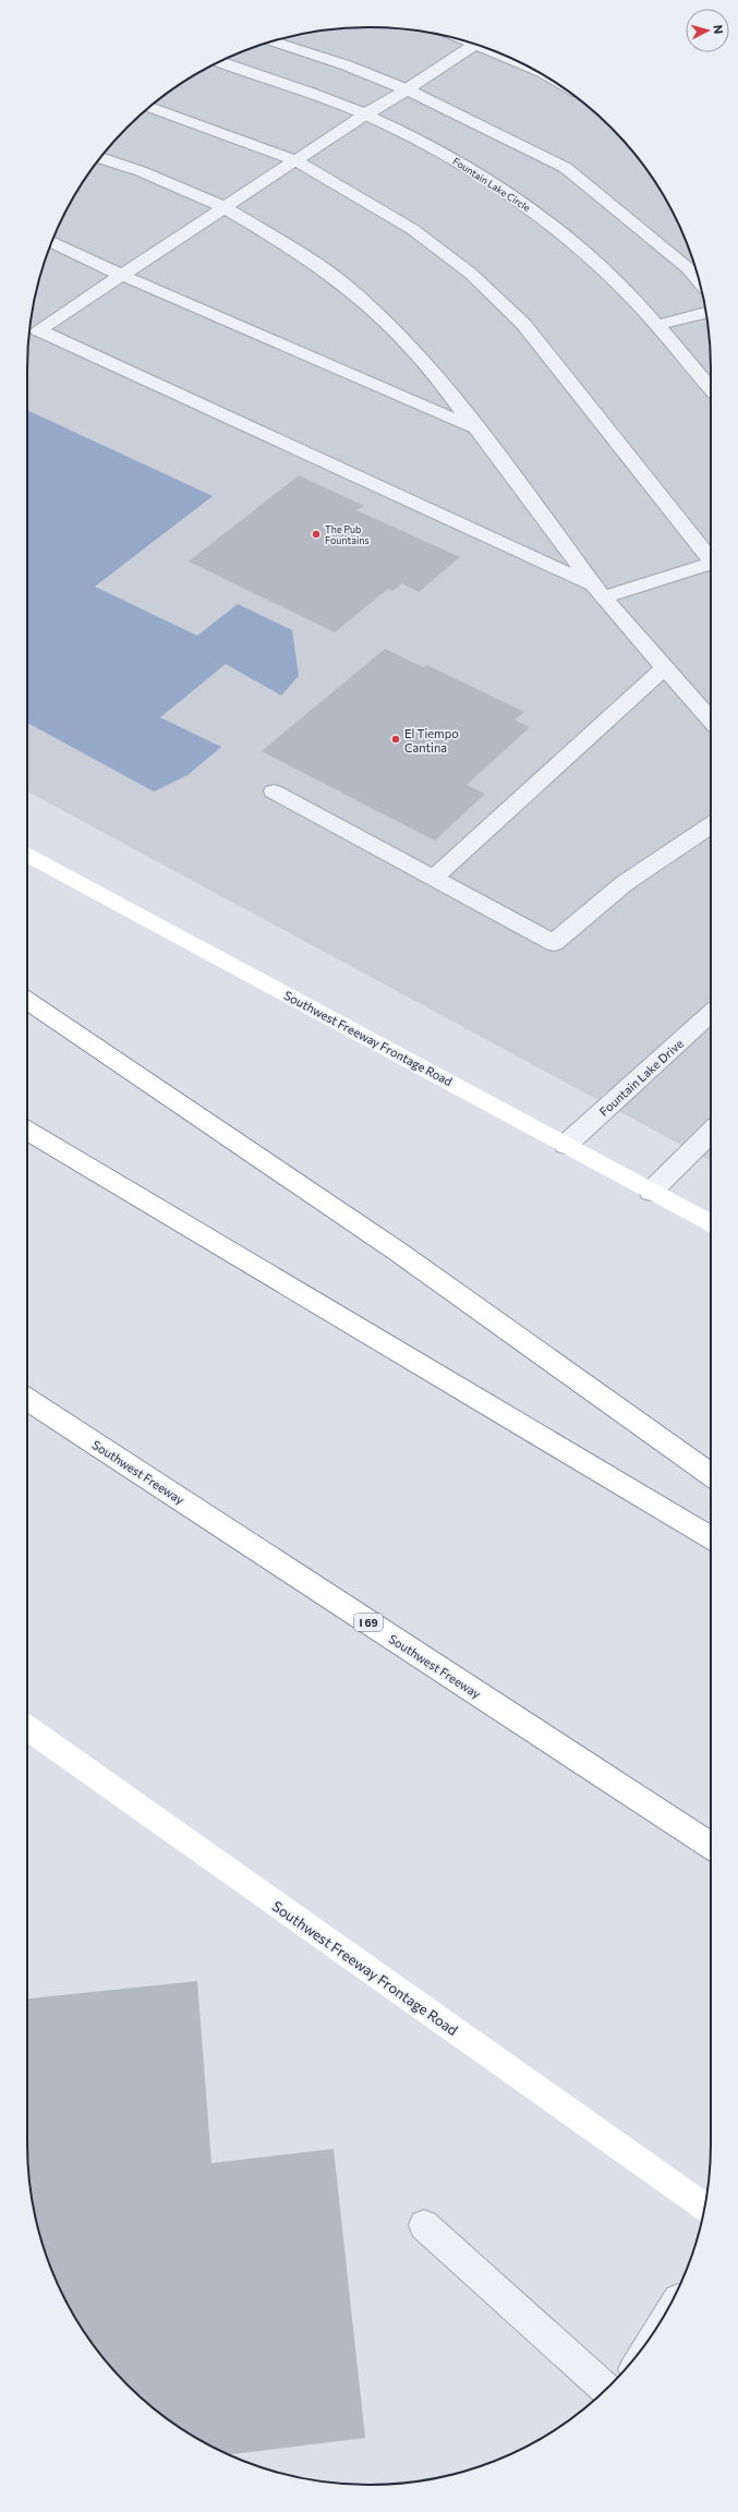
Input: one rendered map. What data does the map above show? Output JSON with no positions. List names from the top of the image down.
{
  "streets": {
    "main road": ["Southwest Freeway Frontage Road", "Southwest Freeway", "I 69"],
    "street": ["Fountain Lake Circle", "Fountain Lake Drive"]
  },
  "crossings": [
    ["Southwest Freeway Frontage Road", "Fountain Lake Drive"]
  ],
  "places": ["The Pub Fountains", "El Tiempo Cantina"],
  "north": "right"
}
